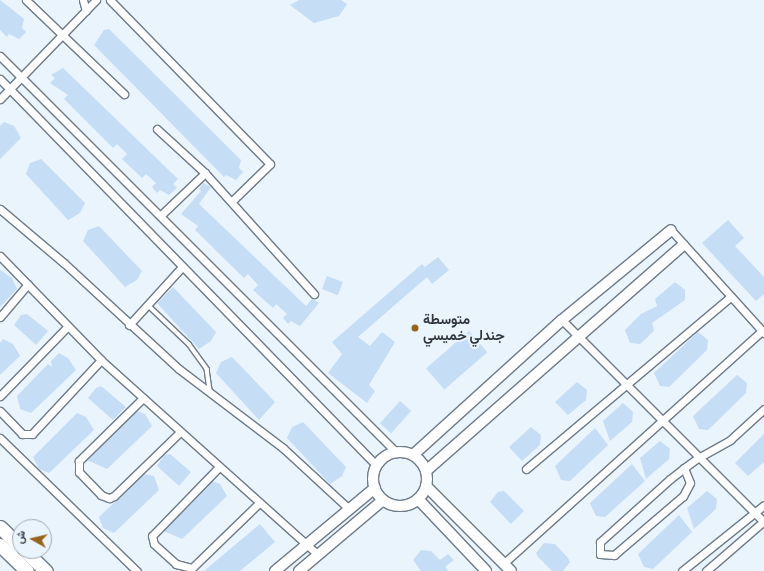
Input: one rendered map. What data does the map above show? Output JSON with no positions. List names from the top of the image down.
{
  "places": ["متوسطة جندلي خميسي"],
  "north": "left"
}
